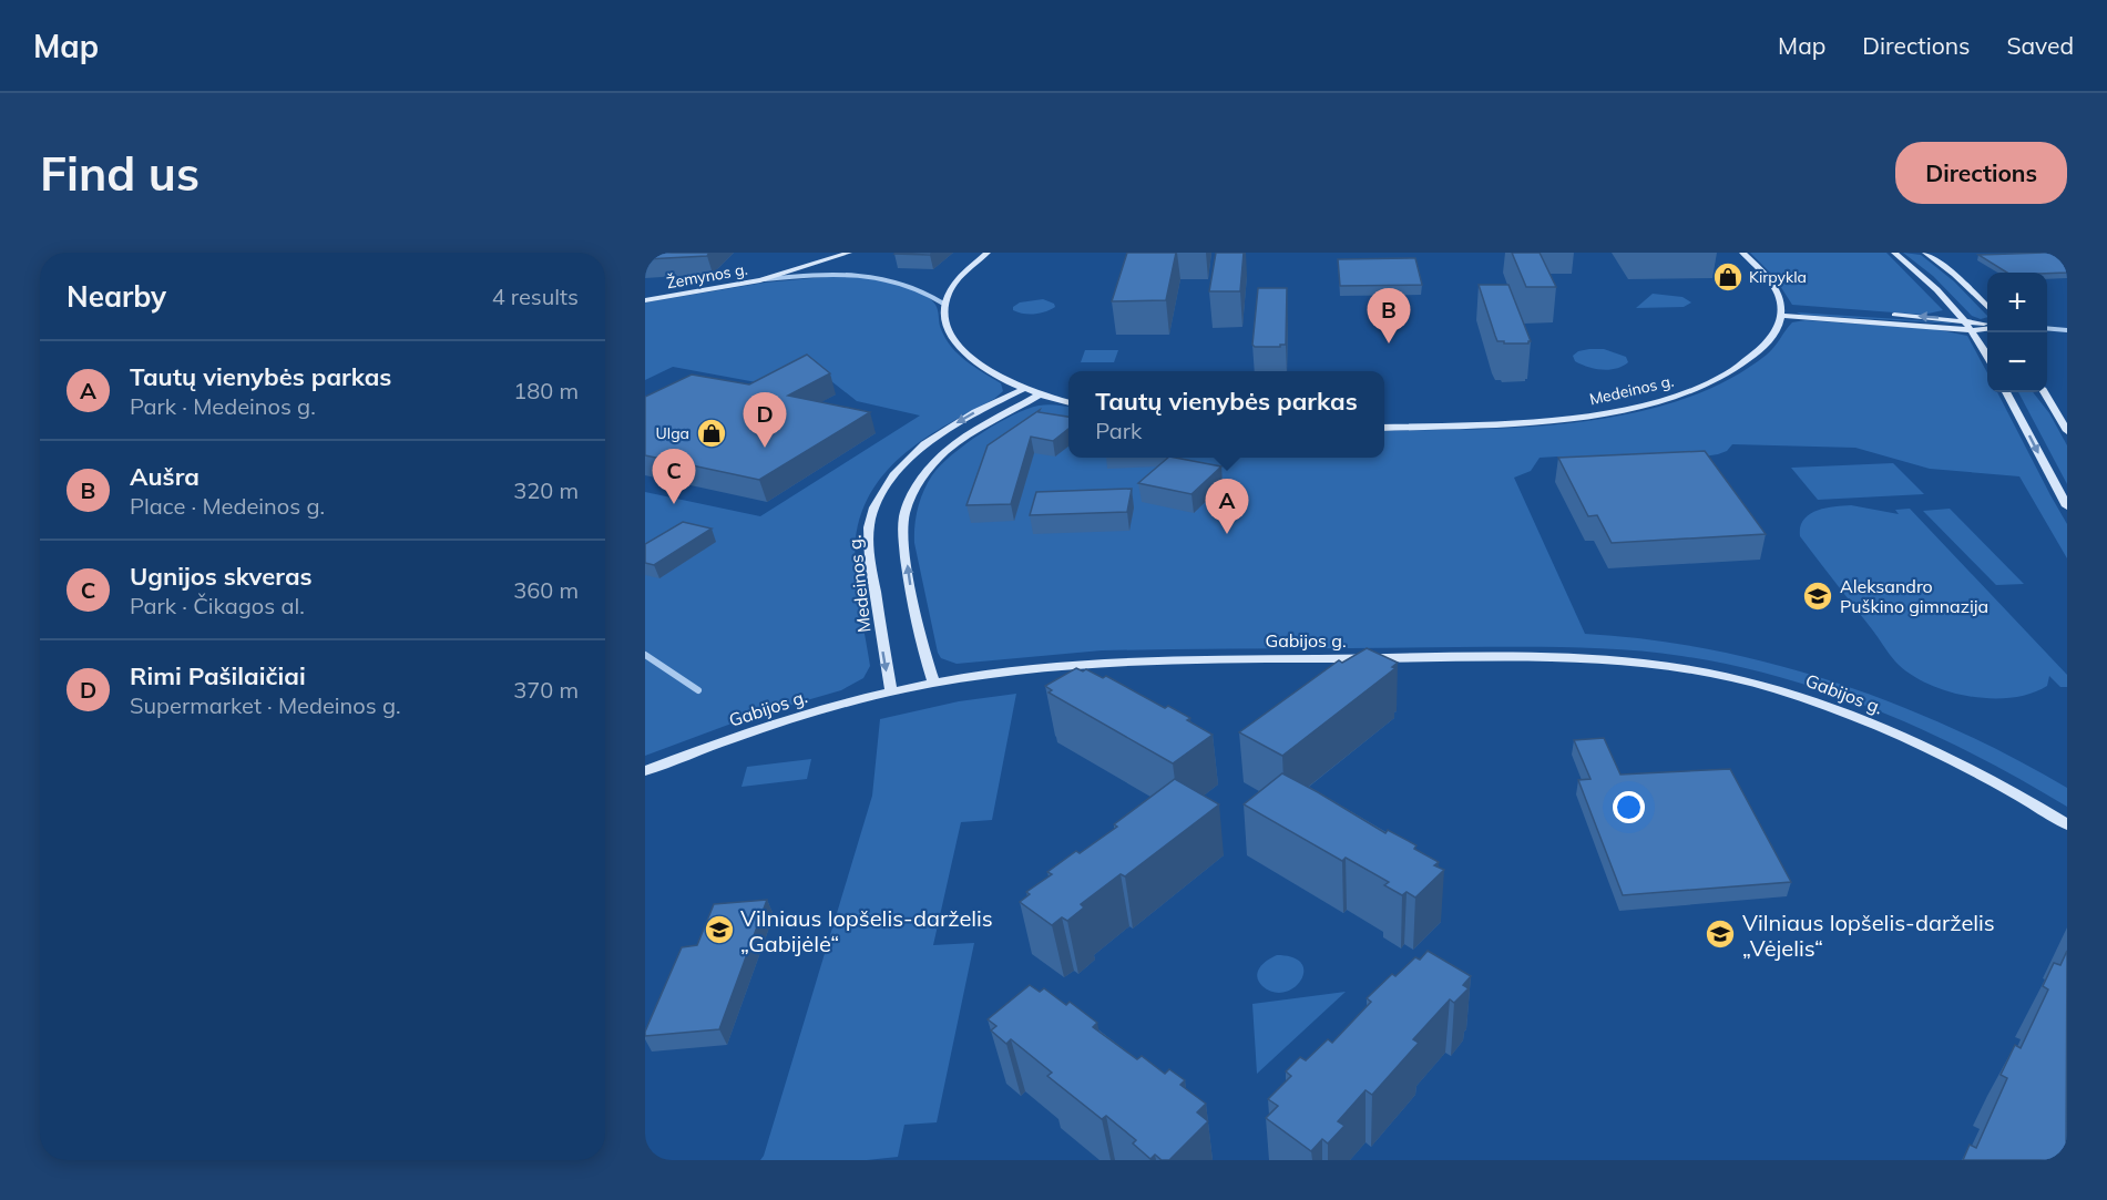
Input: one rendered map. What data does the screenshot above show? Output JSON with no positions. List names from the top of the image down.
{
  "streets": {
    "street": ["Žemynos g.", "Medeinos g.", "Gabijos g."]
  },
  "crossings": [
    ["Medeinos g.", "Gabijos g."]
  ],
  "one_way": ["Medeinos g."],
  "places": {
    "shop": ["Kirpykla", "Ulga"],
    "school or university": ["Aleksandro Puškino gimnazija", "Vilniaus lopšelis-darželis „Gabijėlė“", "Vilniaus lopšelis-darželis „Vėjelis“"]
  },
  "page": {
    "header": "Map",
    "nav": ["Map", "Directions", "Saved"],
    "buttons": "Directions",
    "title": "Find us",
    "heading": ["Nearby", "4 results"],
    "map_buttons": ["+", "−"],
    "pins": [
      "B",
      "D",
      "C",
      "A"
    ],
    "list": [
      {
        "mark": "A",
        "name": "Tautų vienybės parkas",
        "note": "Park · Medeinos g.",
        "value": "180 m"
      },
      {
        "mark": "B",
        "name": "Aušra",
        "note": "Place · Medeinos g.",
        "value": "320 m"
      },
      {
        "mark": "C",
        "name": "Ugnijos skveras",
        "note": "Park · Čikagos al.",
        "value": "360 m"
      },
      {
        "mark": "D",
        "name": "Rimi Pašilaičiai",
        "note": "Supermarket · Medeinos g.",
        "value": "370 m"
      }
    ],
    "popup": ["Tautų vienybės parkas", "Park"]
  }
}
